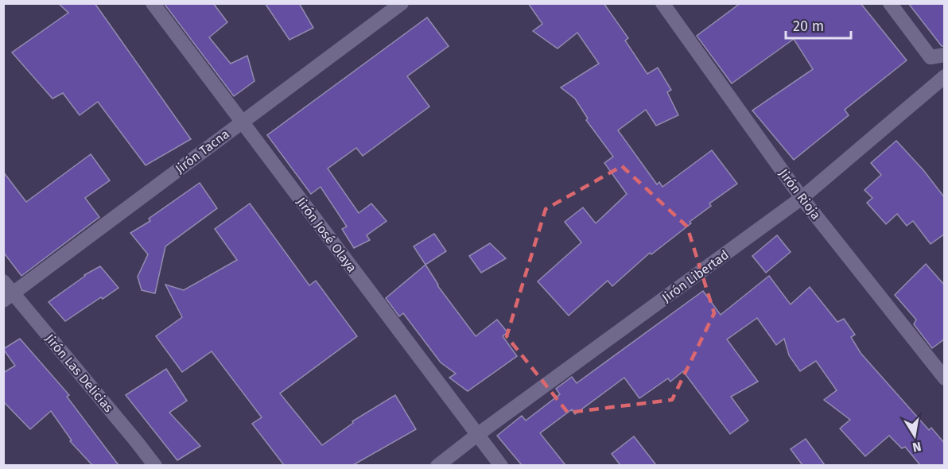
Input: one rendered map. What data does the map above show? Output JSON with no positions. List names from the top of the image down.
{
  "streets": {
    "street": [
      "Jirón Tacna",
      "Jirón Rioja",
      "Jirón José Olaya",
      "Jirón Libertad",
      "Jirón Las Delicias"
    ]
  },
  "crossings": [
    ["Jirón Tacna", "Jirón José Olaya"],
    ["Jirón Tacna", "Jirón Las Delicias"],
    ["Jirón Rioja", "Jirón Libertad"],
    ["Jirón José Olaya", "Jirón Libertad"]
  ],
  "scale_bar": "20 m",
  "north": "bottom"
}
